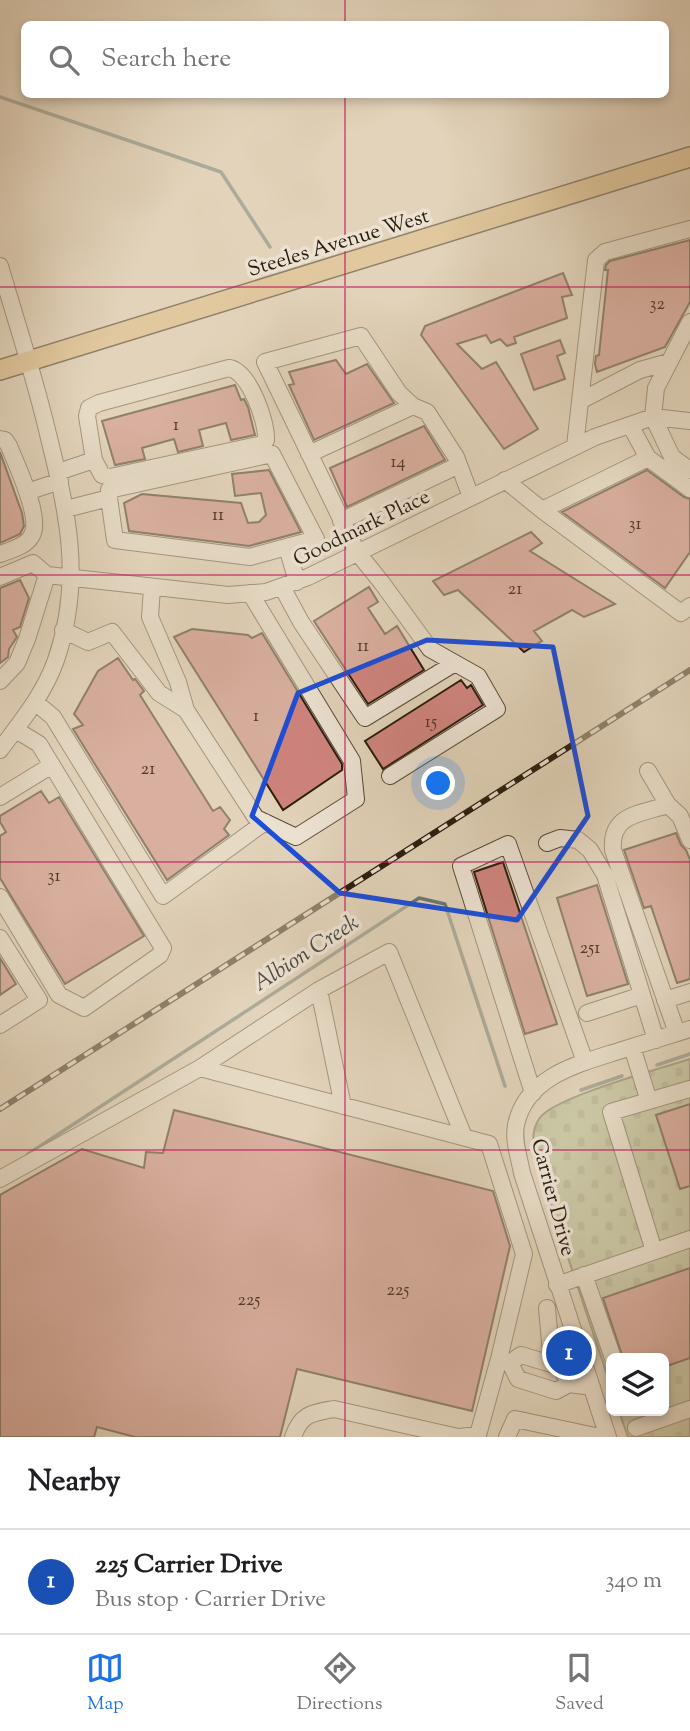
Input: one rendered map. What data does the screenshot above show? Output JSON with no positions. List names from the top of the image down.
{
  "streets": {
    "main road": ["Steeles Avenue West"],
    "street": ["Goodmark Place", "Carrier Drive"]
  },
  "water": ["Albion Creek"],
  "house_numbers": [
    "32",
    "1",
    "14",
    "11",
    "31",
    "21",
    "11",
    "1",
    "15",
    "21",
    "31",
    "251",
    "225",
    "225"
  ],
  "page": {
    "search": "Search here",
    "pins": "1",
    "heading": "Nearby",
    "list": [
      {
        "mark": "1",
        "name": "225 Carrier Drive",
        "note": "Bus stop · Carrier Drive",
        "value": "340 m"
      }
    ],
    "nav": ["Map", "Directions", "Saved"]
  }
}
